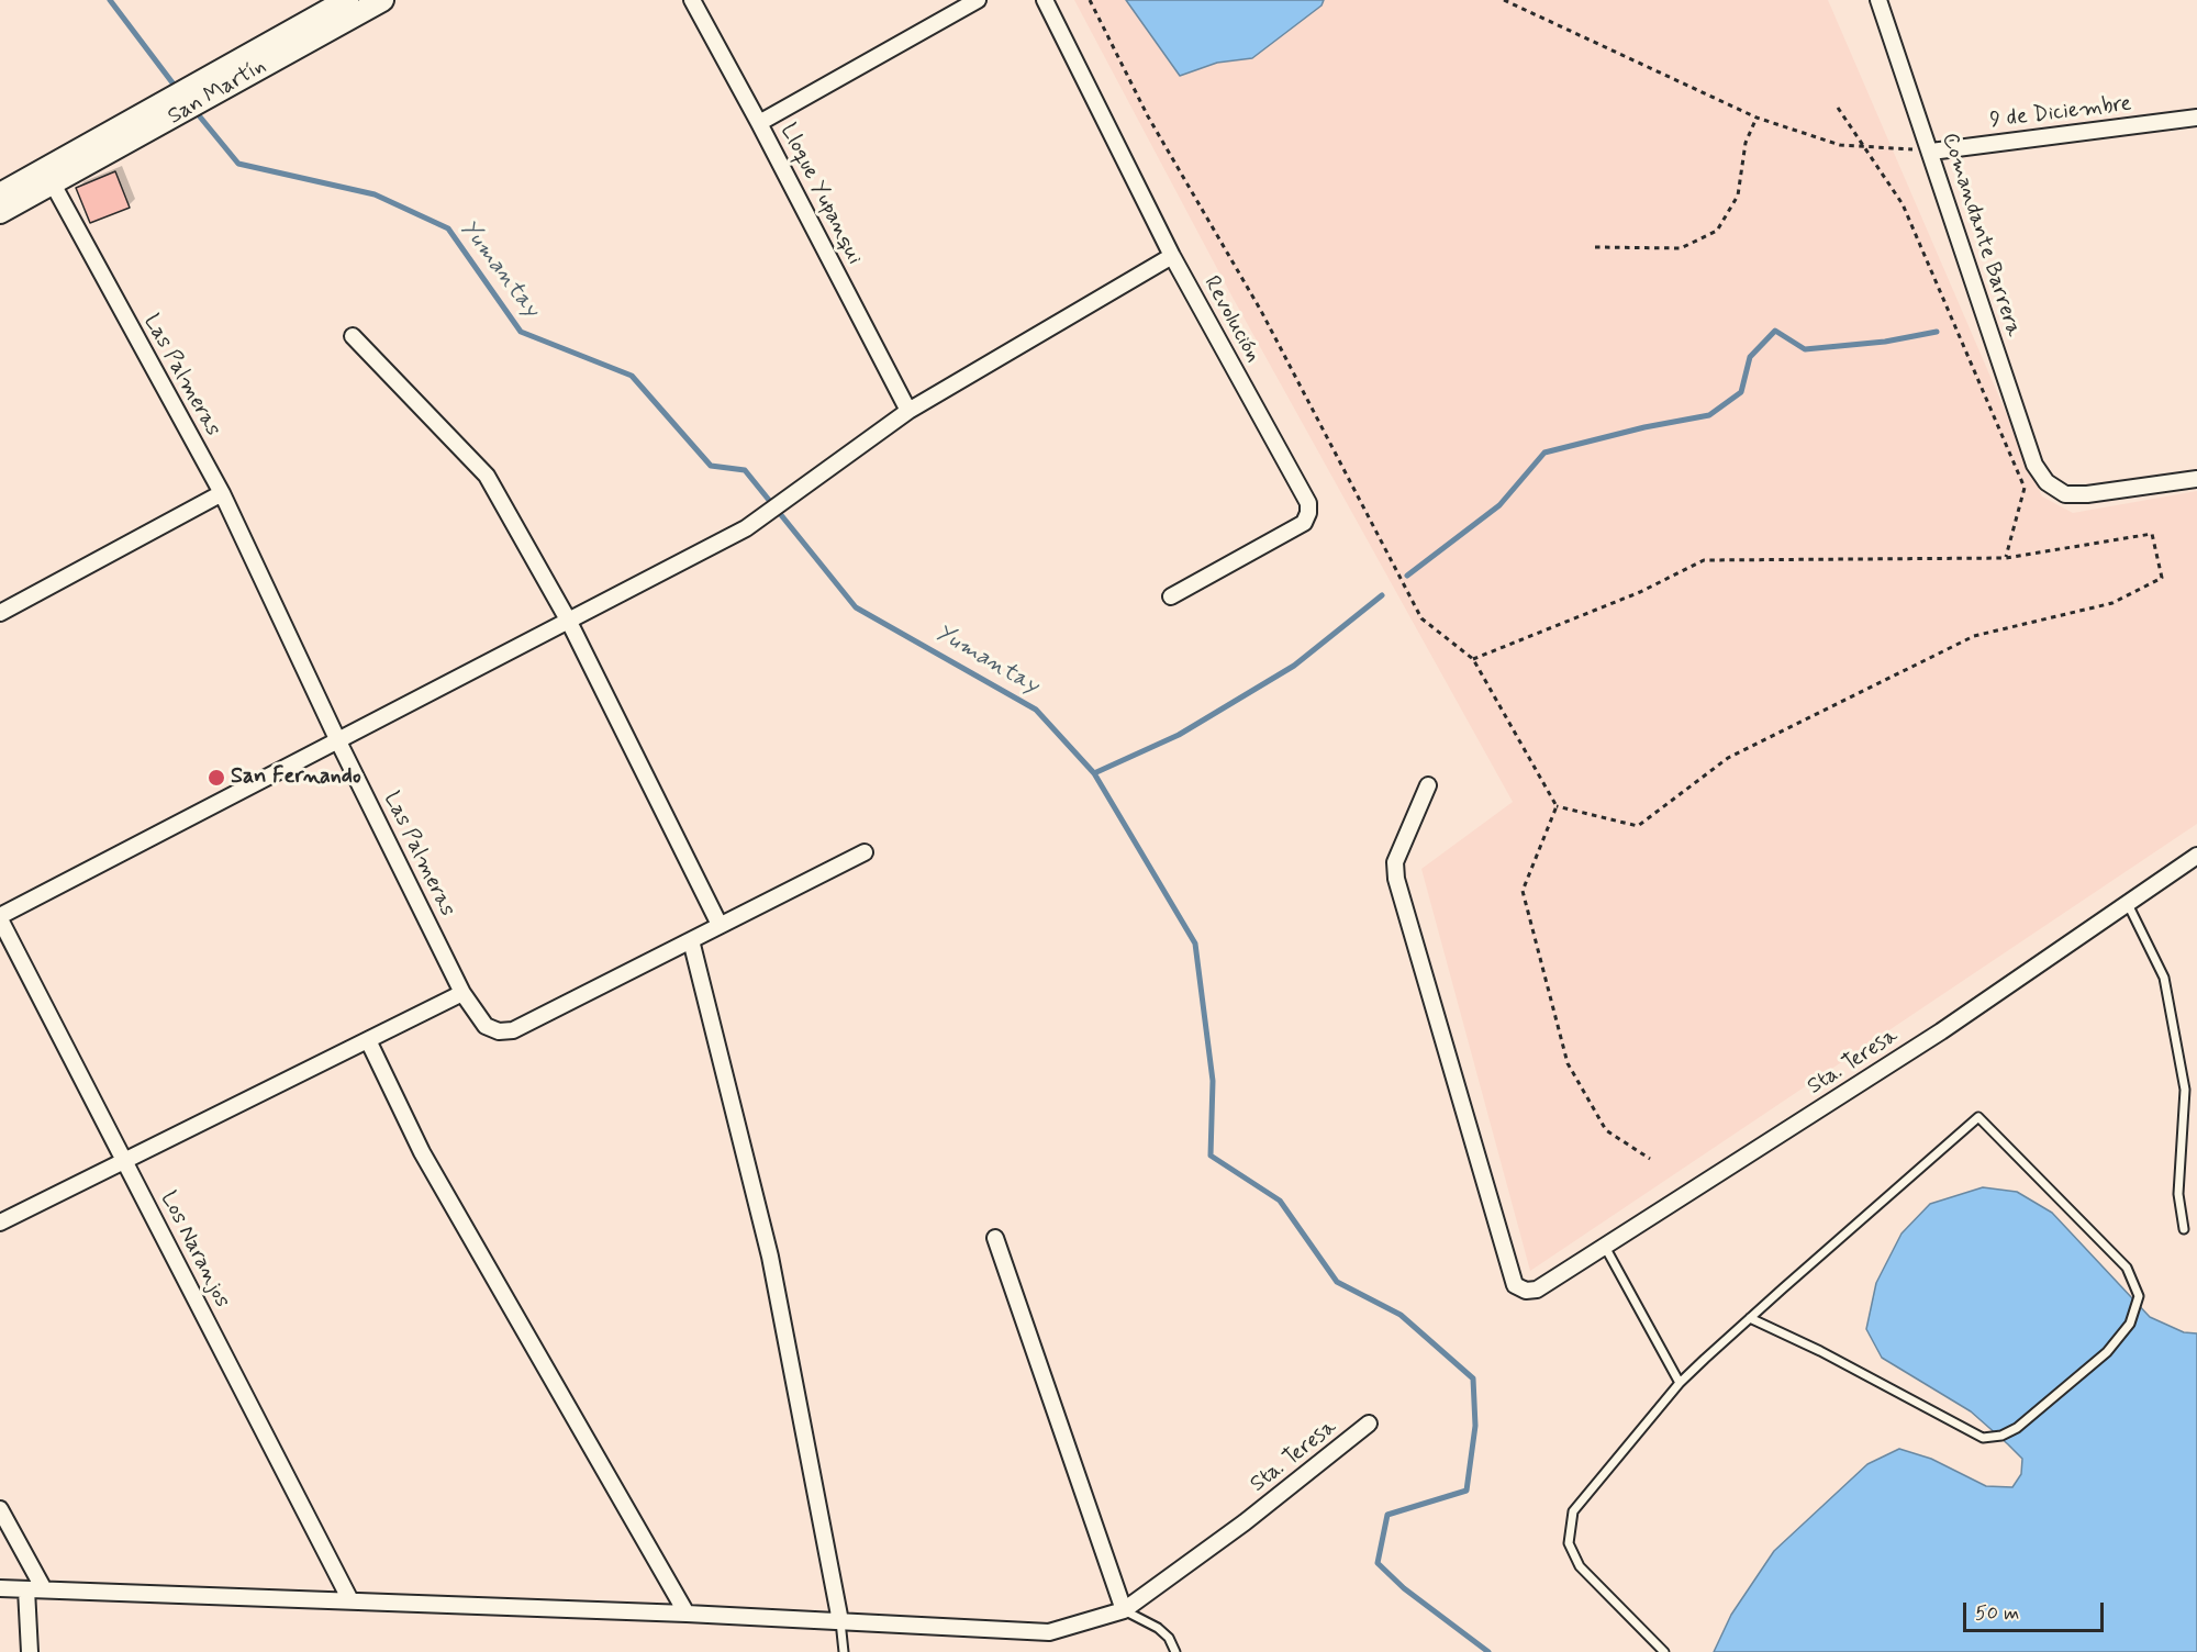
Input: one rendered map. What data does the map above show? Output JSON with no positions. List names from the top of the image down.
{
  "streets": {
    "main road": ["San Martín"],
    "street": [
      "9 de Diciembre",
      "Lloque Yupanqui",
      "Comandante Barrera",
      "Revolución",
      "Las Palmeras",
      "Sta. Teresa",
      "Los Naranjos"
    ]
  },
  "crossings": [
    ["San Martín", "Las Palmeras"],
    ["9 de Diciembre", "Comandante Barrera"],
    ["Sta. Teresa", "Los Naranjos"]
  ],
  "water": ["Yumantay"],
  "places": ["San Fernando"],
  "scale_bar": "50 m"
}
